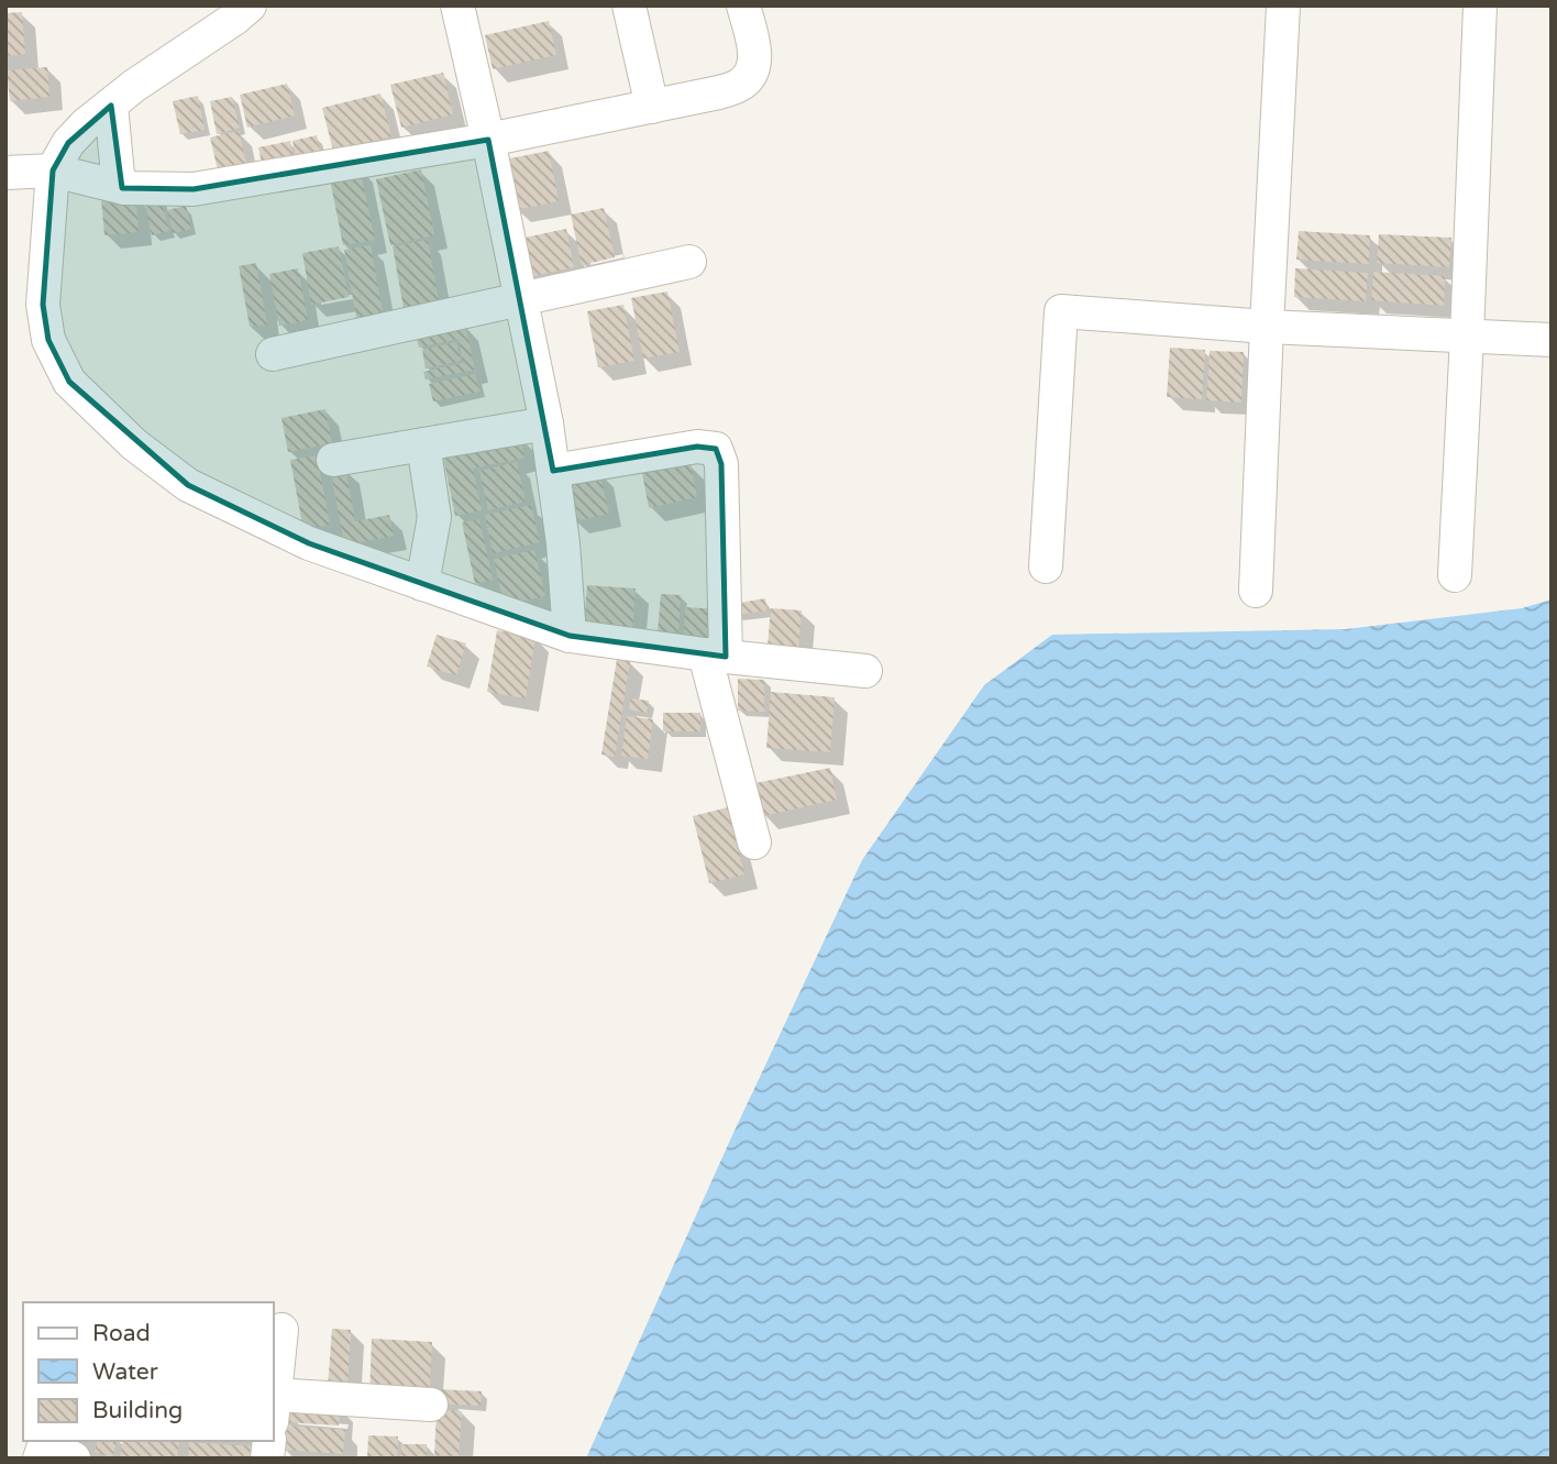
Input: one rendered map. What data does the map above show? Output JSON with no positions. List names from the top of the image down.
{
  "legend": ["Road", "Water", "Building"]
}
